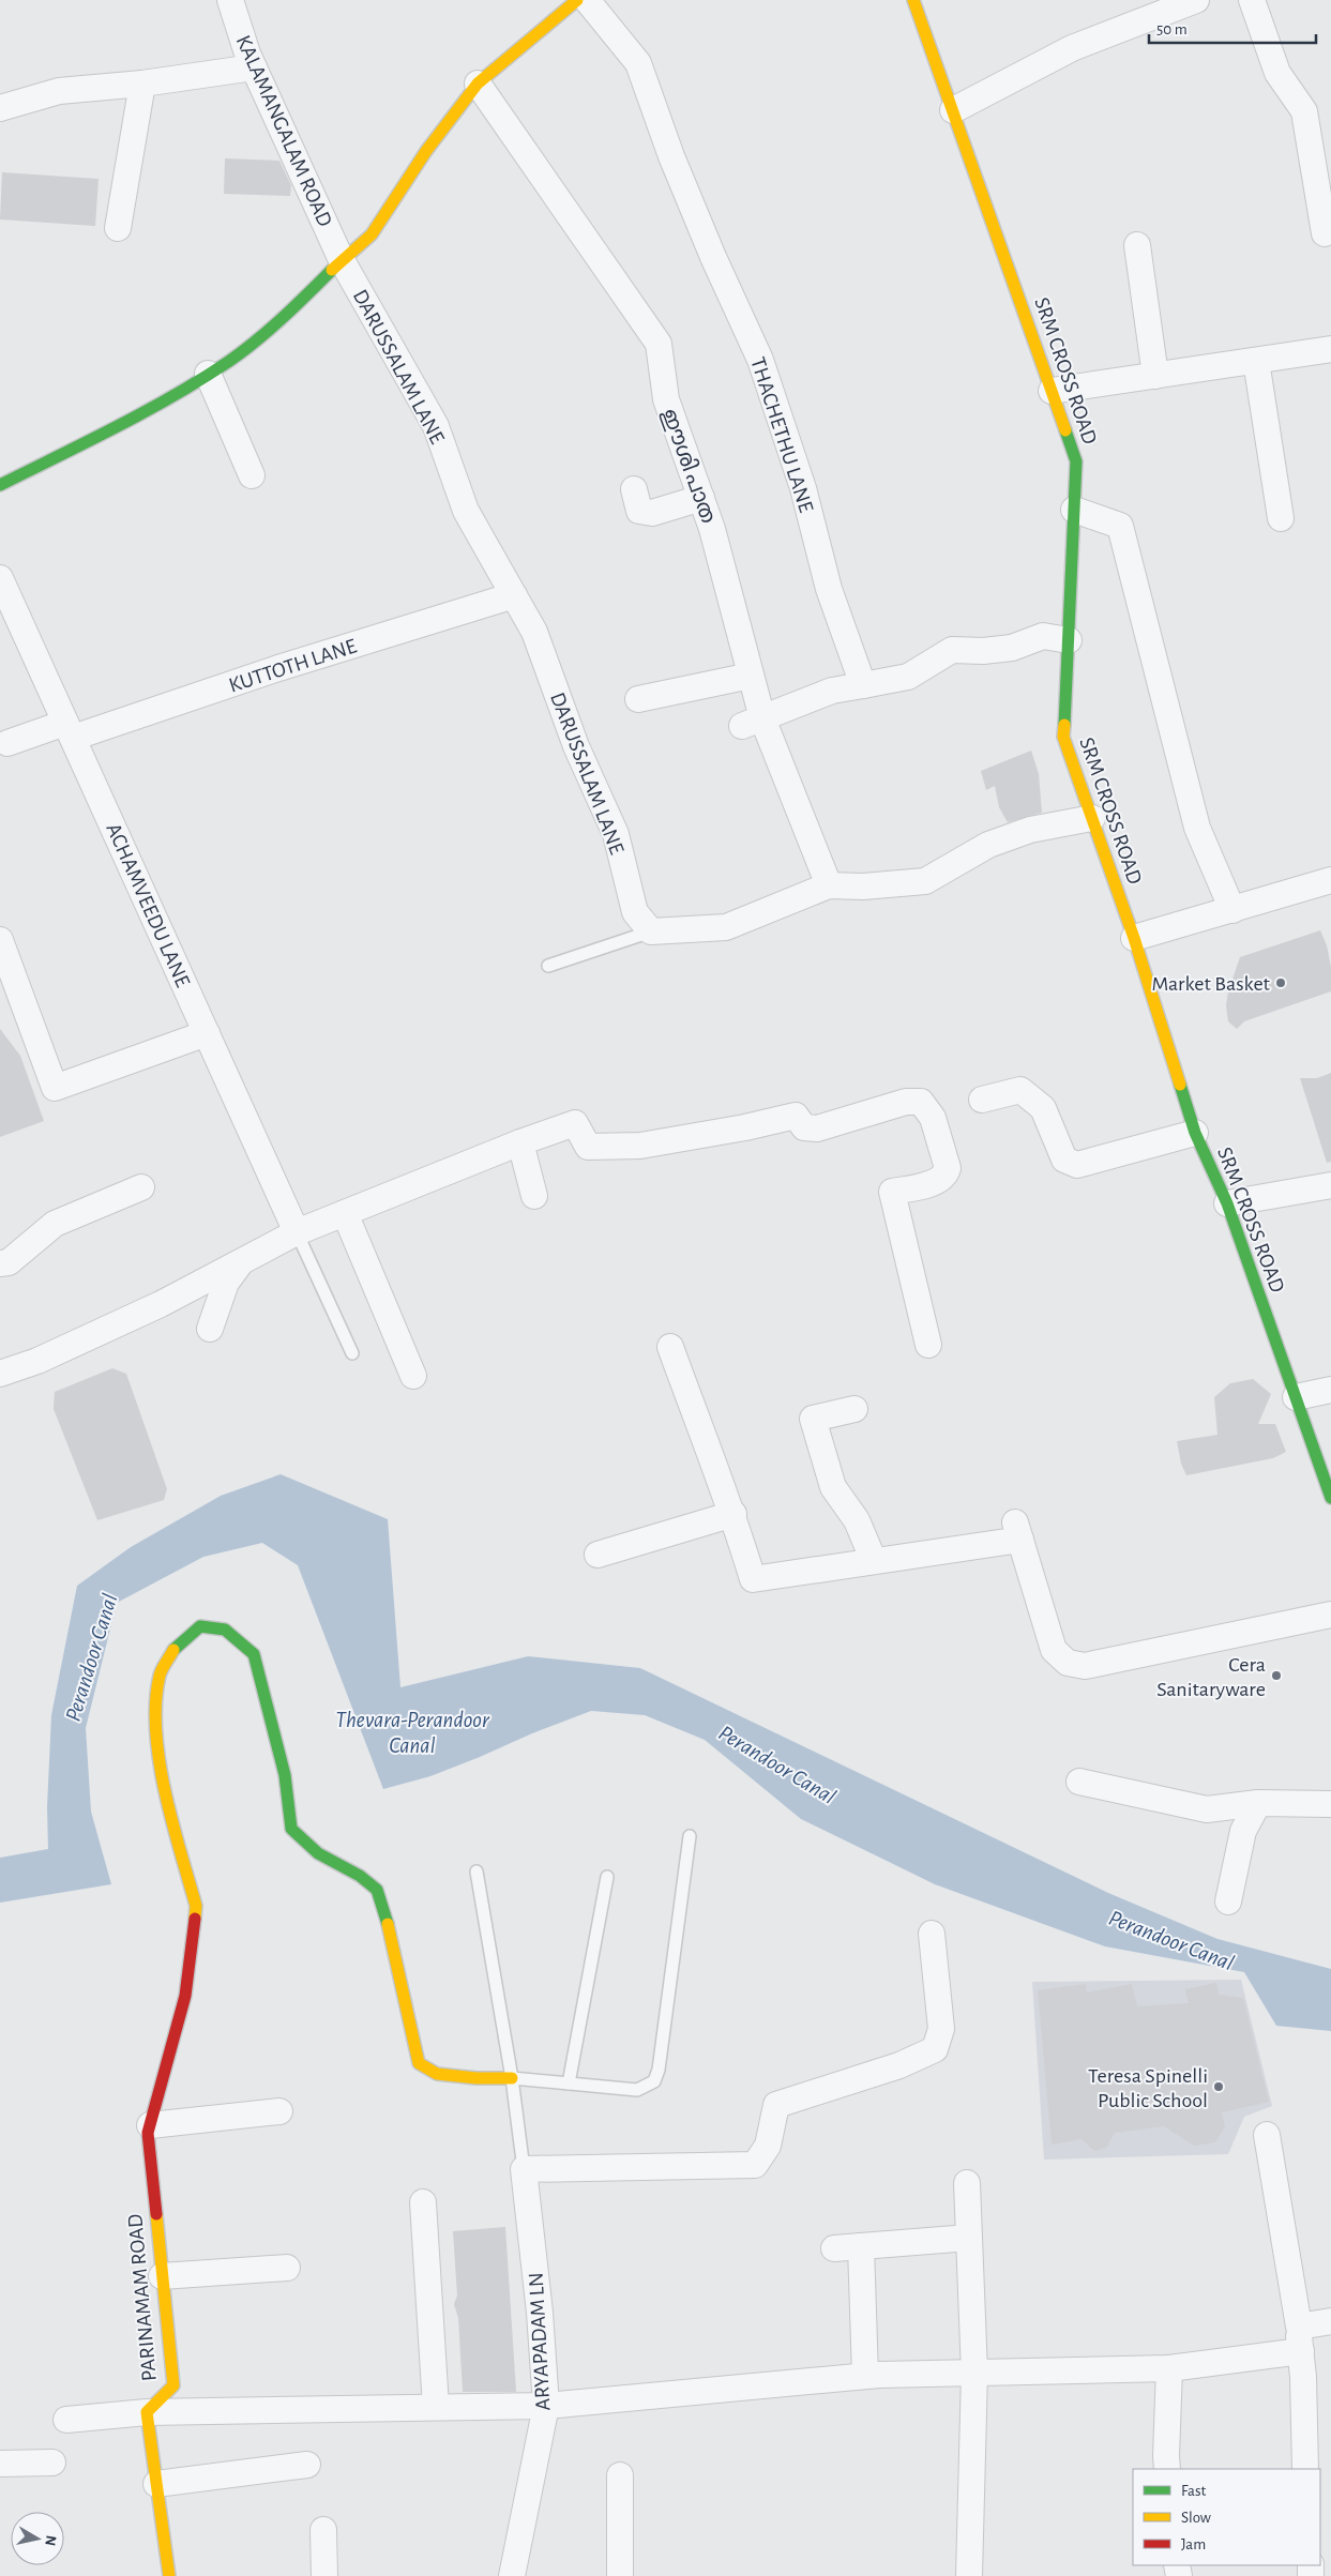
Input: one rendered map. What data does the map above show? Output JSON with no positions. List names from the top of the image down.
{
  "streets": {
    "street": [
      "KALAMANGALAM ROAD",
      "DARUSSALAM LANE",
      "SRM CROSS ROAD",
      "THACHETHU LANE",
      "ഈശി പാത",
      "KUTTOTH LANE",
      "ACHAMVEEDU LANE",
      "PARINAMAM ROAD",
      "ARYAPADAM LN"
    ]
  },
  "crossings": [
    ["KALAMANGALAM ROAD", "DARUSSALAM LANE"],
    ["DARUSSALAM LANE", "KUTTOTH LANE"],
    ["KUTTOTH LANE", "ACHAMVEEDU LANE"]
  ],
  "water": ["Perandoor Canal", "Thevara-Perandoor Canal"],
  "places": ["Market Basket", "Cera Sanitaryware", "Teresa Spinelli Public School"],
  "legend": ["Fast", "Slow", "Jam"],
  "scale_bar": "50 m",
  "north": "right"
}
